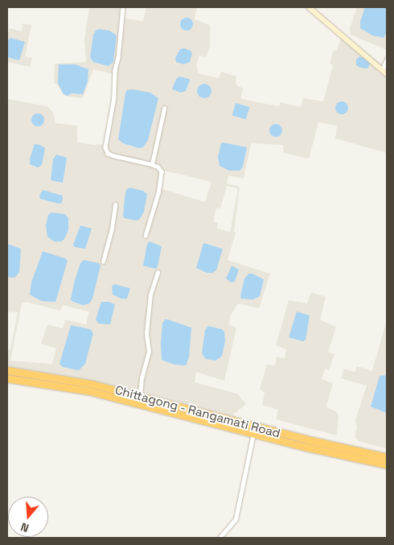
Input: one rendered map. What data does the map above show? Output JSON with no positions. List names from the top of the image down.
{
  "streets": {
    "highway": ["Chittagong - Rangamati Road"]
  },
  "north": "bottom"
}
